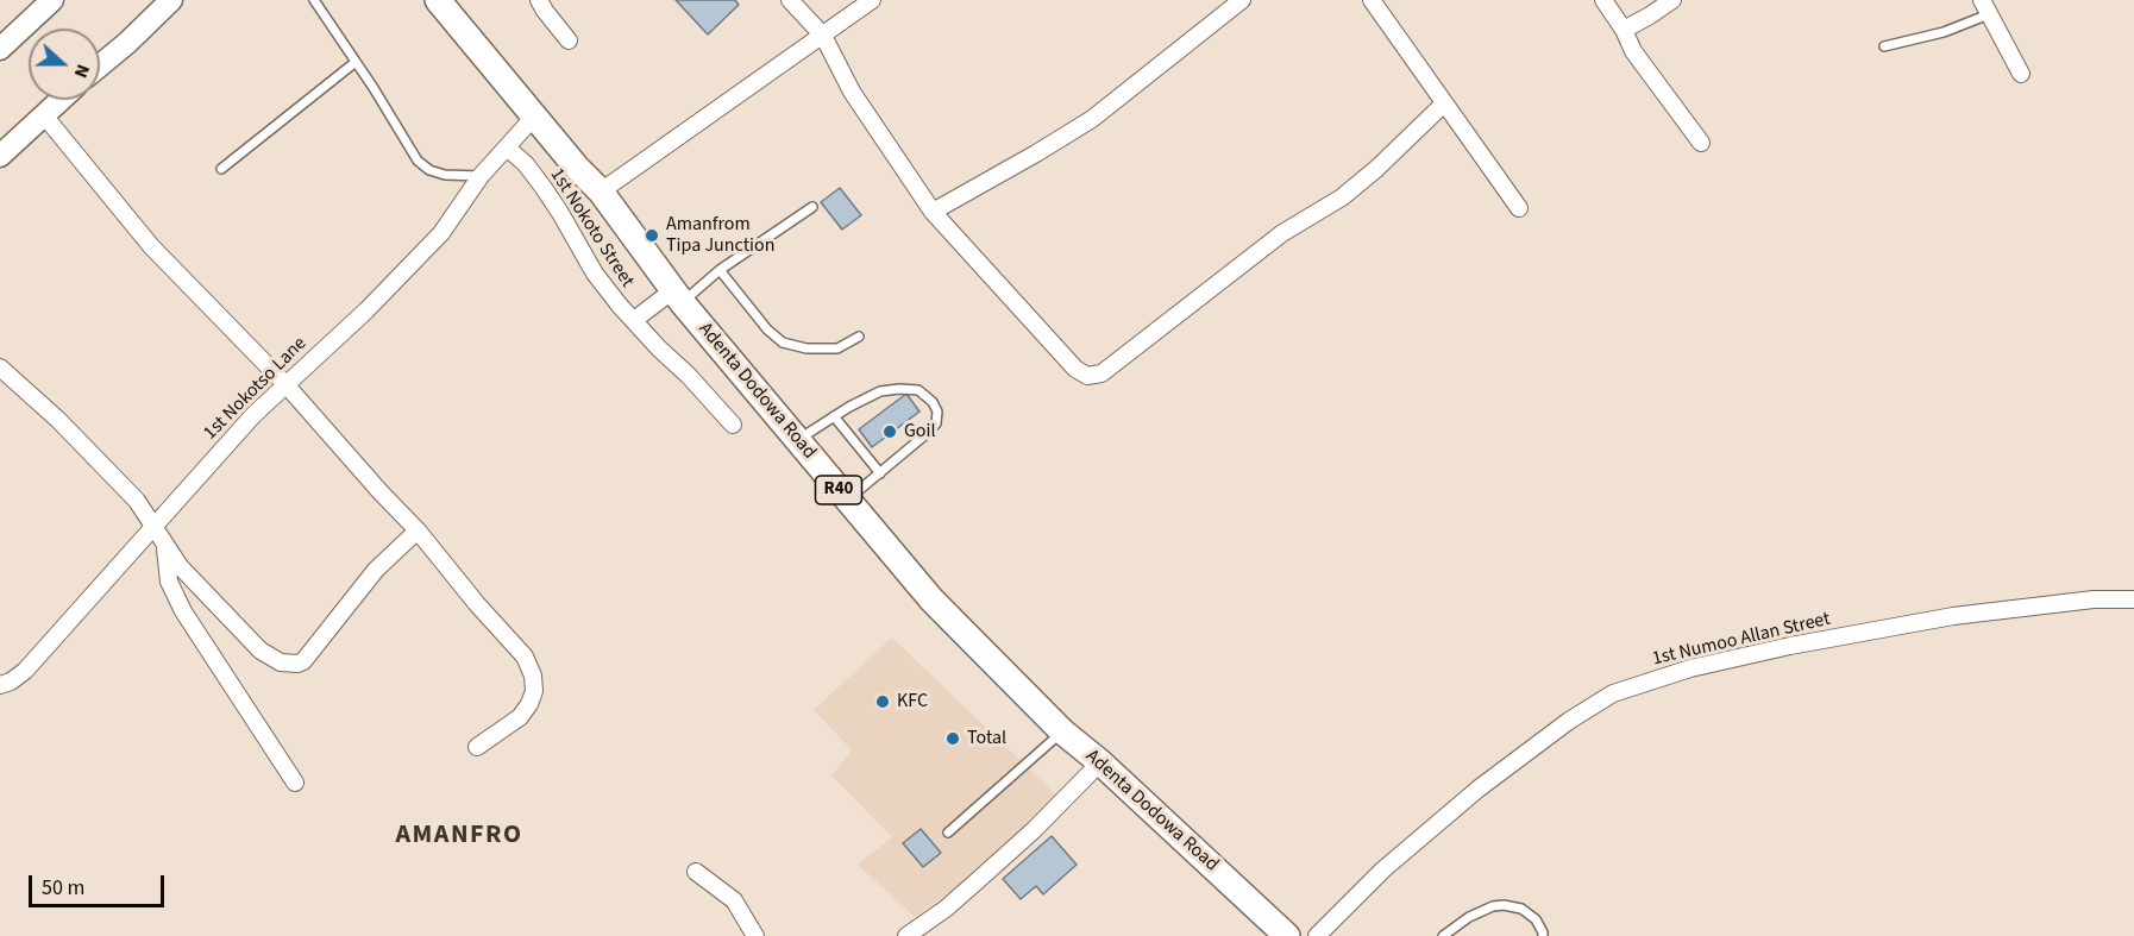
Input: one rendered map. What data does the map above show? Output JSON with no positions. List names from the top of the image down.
{
  "streets": {
    "main road": ["Adenta Dodowa Road", "R40"],
    "street": ["1st Nokoto Street", "1st Nokotso Lane", "1st Numoo Allan Street"]
  },
  "crossings": [
    ["1st Nokoto Street", "1st Nokotso Lane"],
    ["1st Nokotso Lane", "Adenta Dodowa Road"]
  ],
  "districts": ["AMANFRO"],
  "places": [
    "Amanfrom Tipa Junction",
    "Goil",
    "KFC",
    "Total"
  ],
  "scale_bar": "50 m",
  "north": "right"
}
